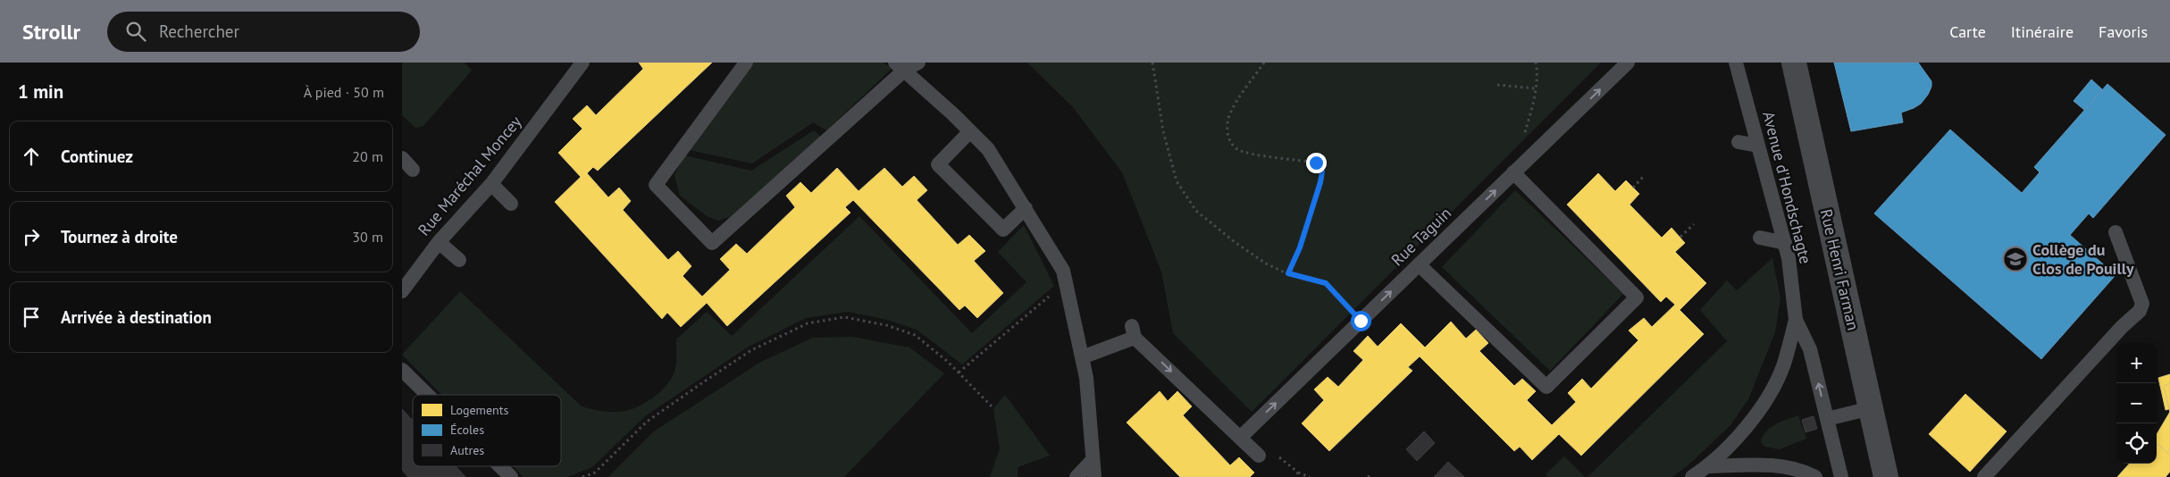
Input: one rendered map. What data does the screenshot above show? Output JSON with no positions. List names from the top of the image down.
{
  "streets": {
    "street": ["Rue Henri Farman"],
    "lane": ["Rue Maréchal Moncey", "Avenue d'Hondschagte", "Rue Taguin"]
  },
  "one_way": ["Rue Taguin"],
  "places": {
    "school or university": ["Collège du Clos de Pouilly"]
  },
  "legend": ["Logements", "Écoles", "Autres"],
  "page": {
    "header": "Strollr",
    "search": "Rechercher",
    "nav": ["Carte", "Itinéraire", "Favoris"],
    "heading": ["1 min", "À pied · 50 m"],
    "list": [
      ["Continuez", "20 m"],
      ["Tournez à droite", "30 m"],
      "Arrivée à destination"
    ],
    "map_buttons": ["+", "−"]
  }
}
